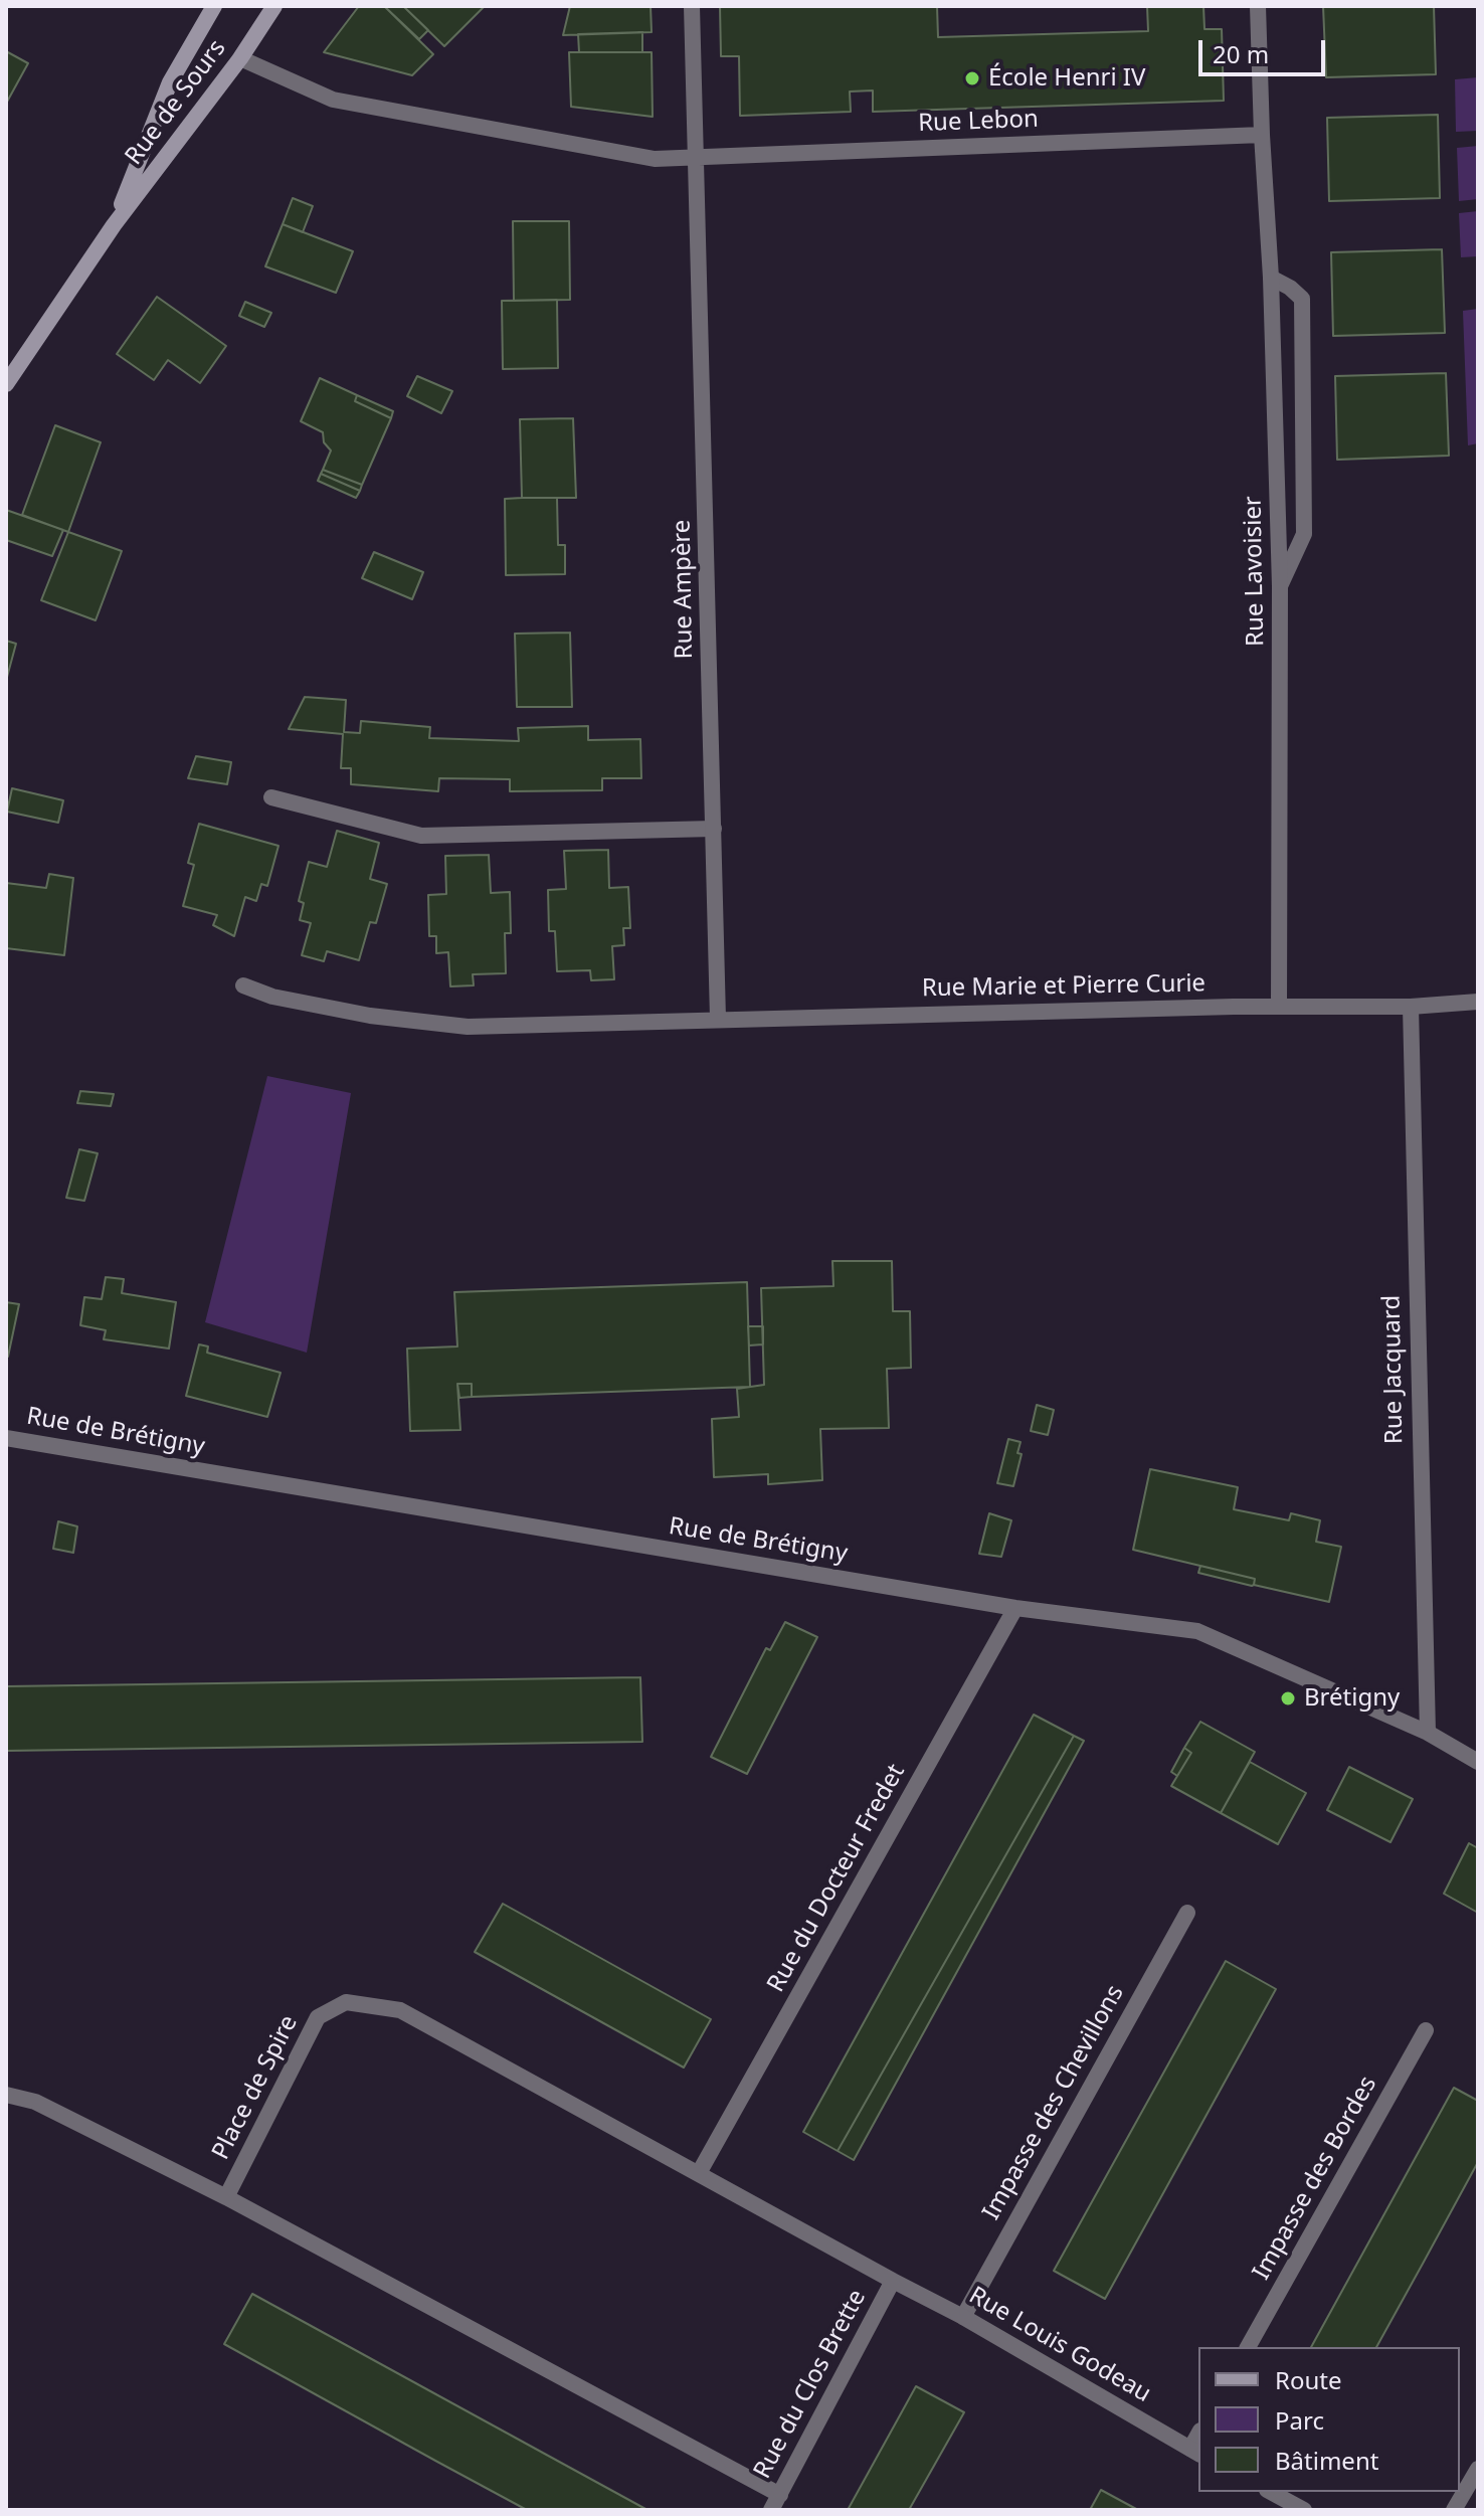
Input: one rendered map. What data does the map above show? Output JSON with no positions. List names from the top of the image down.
{
  "streets": {
    "main road": ["Rue de Sours"],
    "street": [
      "Rue Lebon",
      "Rue Lavoisier",
      "Rue Ampère",
      "Rue Marie et Pierre Curie",
      "Rue Jacquard",
      "Rue de Brétigny",
      "Rue du Docteur Fredet",
      "Place de Spire",
      "Impasse des Chevillons",
      "Impasse des Bordes",
      "Rue Louis Godeau",
      "Rue du Clos Brette"
    ]
  },
  "crossings": [
    ["Rue de Sours", "Rue Lebon"],
    ["Rue Lebon", "Rue Lavoisier"],
    ["Rue Lebon", "Rue Ampère"],
    ["Rue Lavoisier", "Rue Marie et Pierre Curie"],
    ["Rue Ampère", "Rue Marie et Pierre Curie"],
    ["Rue Marie et Pierre Curie", "Rue Jacquard"],
    ["Rue Jacquard", "Rue de Brétigny"],
    ["Rue de Brétigny", "Rue du Docteur Fredet"],
    ["Rue du Docteur Fredet", "Place de Spire"],
    ["Place de Spire", "Rue Louis Godeau"],
    ["Place de Spire", "Rue du Clos Brette"],
    ["Impasse des Chevillons", "Rue Louis Godeau"],
    ["Rue Louis Godeau", "Rue du Clos Brette"]
  ],
  "places": ["École Henri IV", "Brétigny"],
  "legend": ["Route", "Parc", "Bâtiment"],
  "scale_bar": "20 m"
}
